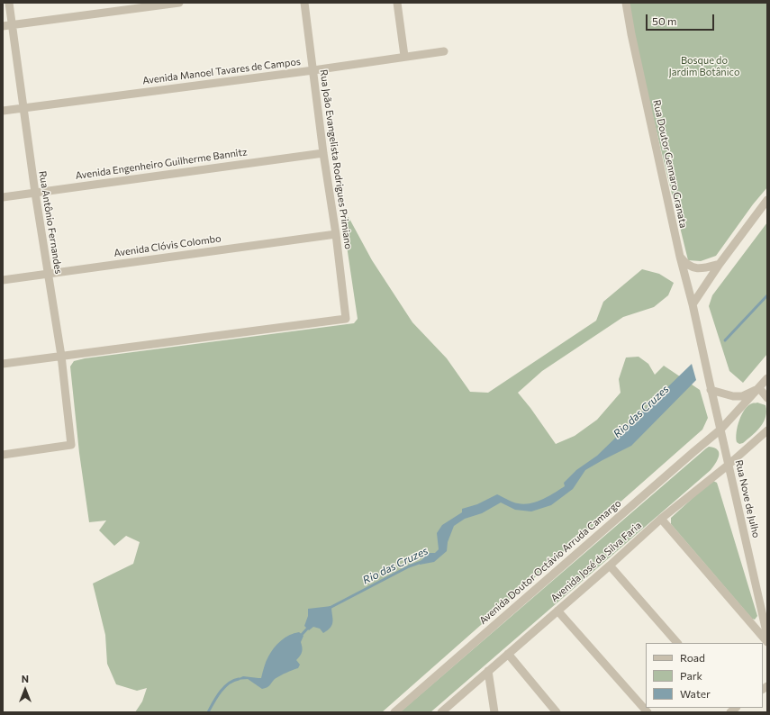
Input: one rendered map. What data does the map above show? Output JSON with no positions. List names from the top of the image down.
{
  "streets": {
    "street": [
      "Avenida Manoel Tavares de Campos",
      "Rua João Evangelista Rodrigues Primiano",
      "Avenida Engenheiro Guilherme Bannitz",
      "Rua Doutor Gennaro Granata",
      "Rua Antônio Fernandes",
      "Avenida Clóvis Colombo",
      "Rua Nove de Julho",
      "Avenida Doutor Octávio Arruda Camargo",
      "Avenida José da Silva Faria"
    ]
  },
  "crossings": [
    ["Avenida Manoel Tavares de Campos", "Rua João Evangelista Rodrigues Primiano"],
    ["Avenida Manoel Tavares de Campos", "Rua Antônio Fernandes"],
    ["Rua João Evangelista Rodrigues Primiano", "Avenida Engenheiro Guilherme Bannitz"],
    ["Rua João Evangelista Rodrigues Primiano", "Rua Antônio Fernandes"],
    ["Rua João Evangelista Rodrigues Primiano", "Avenida Clóvis Colombo"],
    ["Avenida Engenheiro Guilherme Bannitz", "Rua Antônio Fernandes"],
    ["Rua Antônio Fernandes", "Avenida Clóvis Colombo"],
    ["Rua Nove de Julho", "Avenida Doutor Octávio Arruda Camargo"],
    ["Rua Nove de Julho", "Avenida José da Silva Faria"]
  ],
  "water": ["Rio das Cruzes"],
  "parks": ["Bosque do Jardim Botânico"],
  "legend": ["Road", "Park", "Water"],
  "scale_bar": "50 m",
  "north": "top"
}
